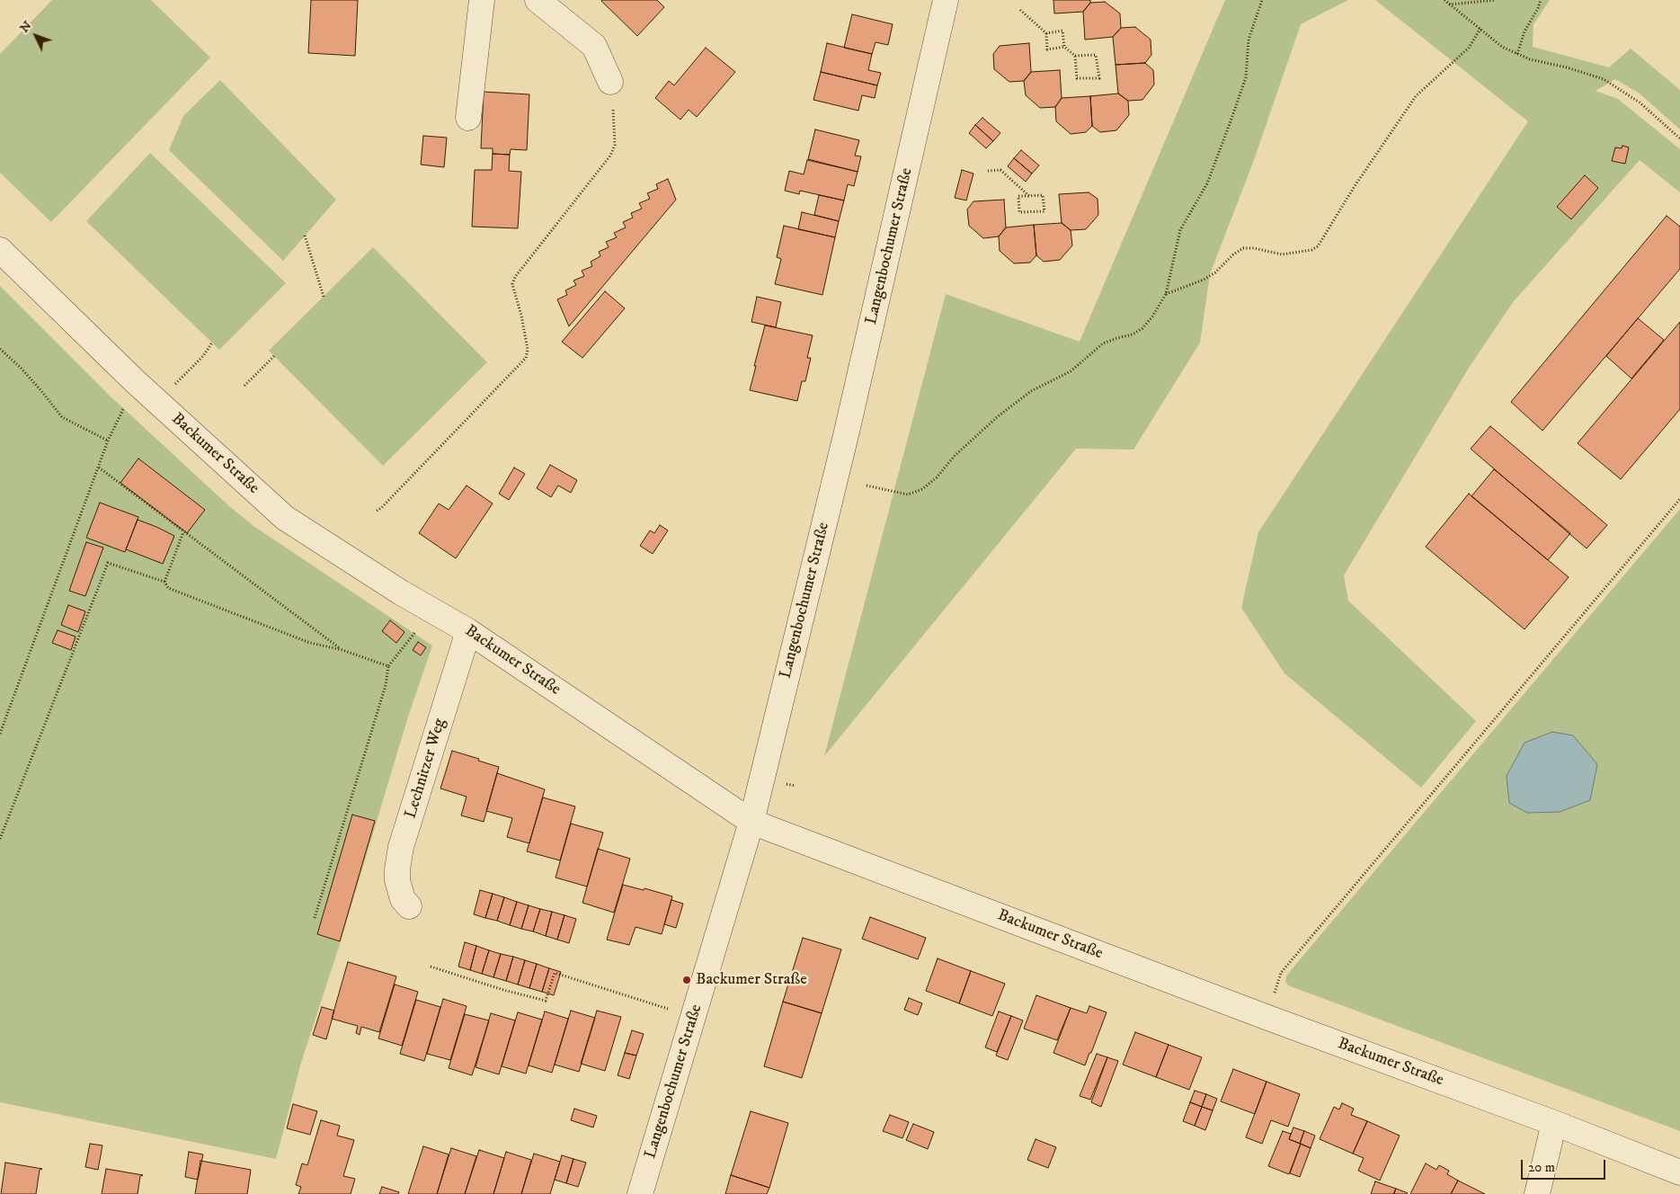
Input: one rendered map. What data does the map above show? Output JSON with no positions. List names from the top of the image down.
{
  "streets": {
    "street": ["Langenbochumer Straße", "Backumer Straße", "Lechnitzer Weg"]
  },
  "crossings": [
    ["Langenbochumer Straße", "Backumer Straße"],
    ["Backumer Straße", "Lechnitzer Weg"]
  ],
  "places": ["Backumer Straße"],
  "scale_bar": "20 m",
  "north": "top left"
}
